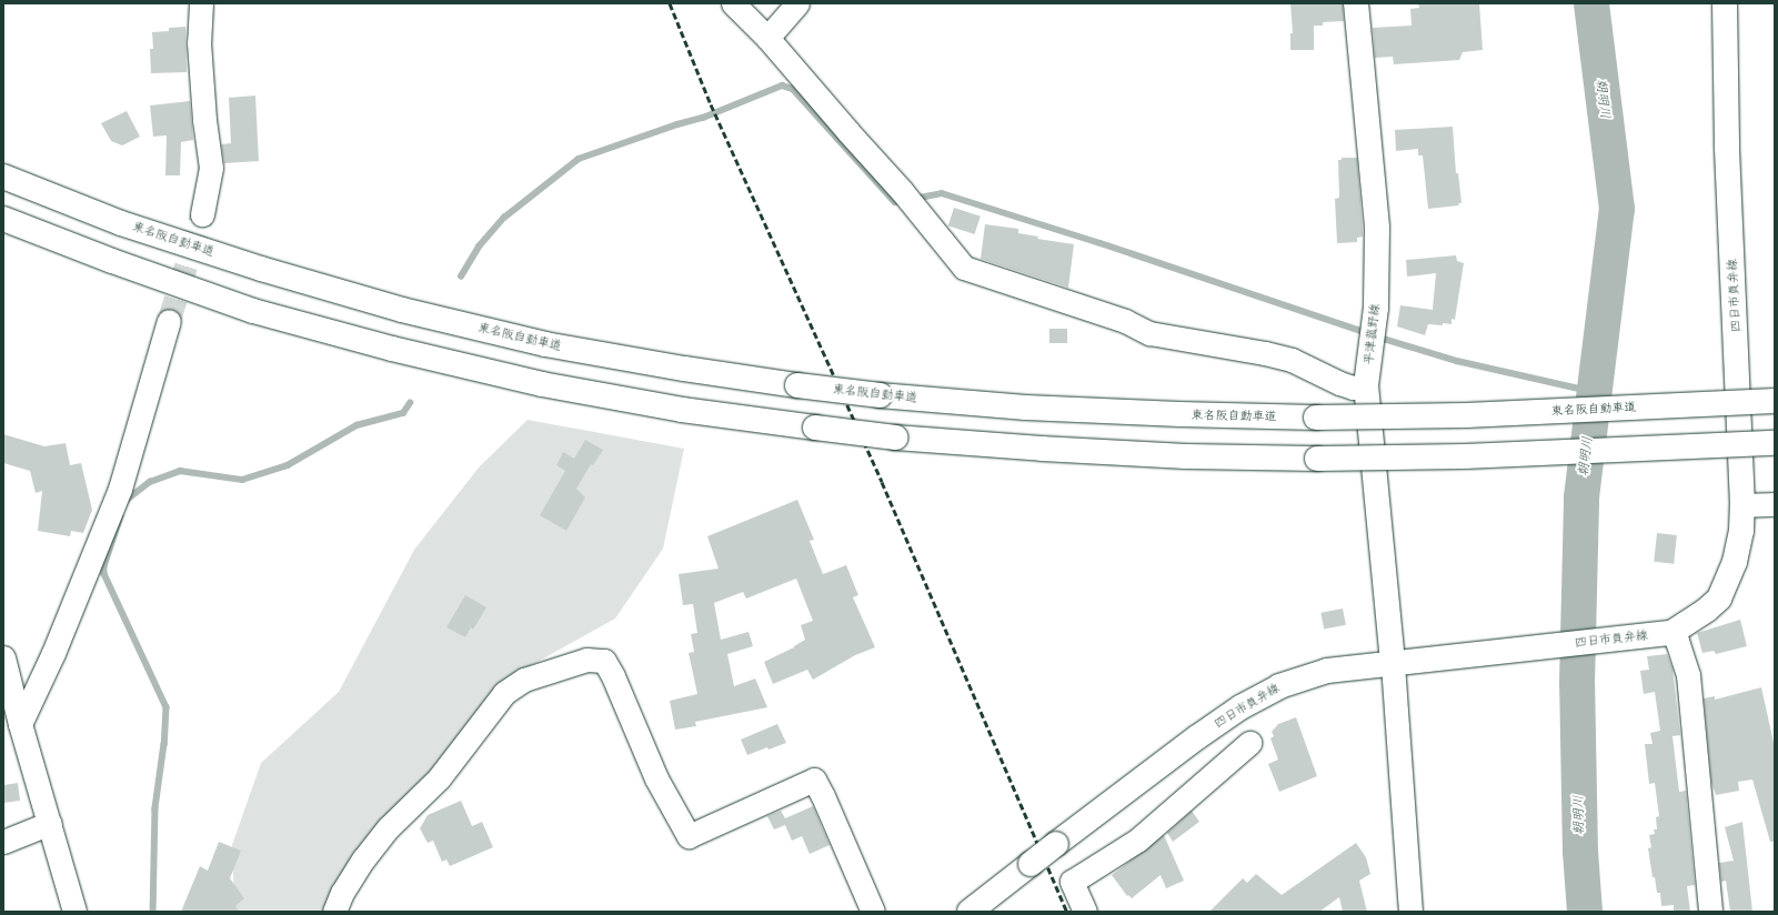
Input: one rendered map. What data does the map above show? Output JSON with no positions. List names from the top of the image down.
{
  "streets": {
    "main road": ["東名阪自動車道", "四日市員弁線", "平津菰野線"]
  },
  "crossings": [
    ["四日市員弁線", "平津菰野線"]
  ],
  "water": ["朝明川"]
}
